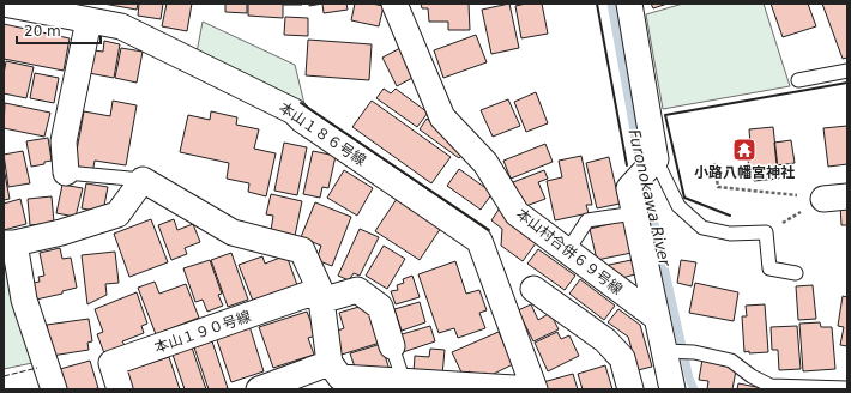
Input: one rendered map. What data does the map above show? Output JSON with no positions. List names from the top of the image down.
{
  "streets": {
    "street": ["本山１８６号線", "本山村合併６９号線", "本山１９０号線"]
  },
  "water": ["Furonokawa River"],
  "places": {
    "temple": ["小路八幡宮神社"]
  },
  "scale_bar": "20 m"
}
